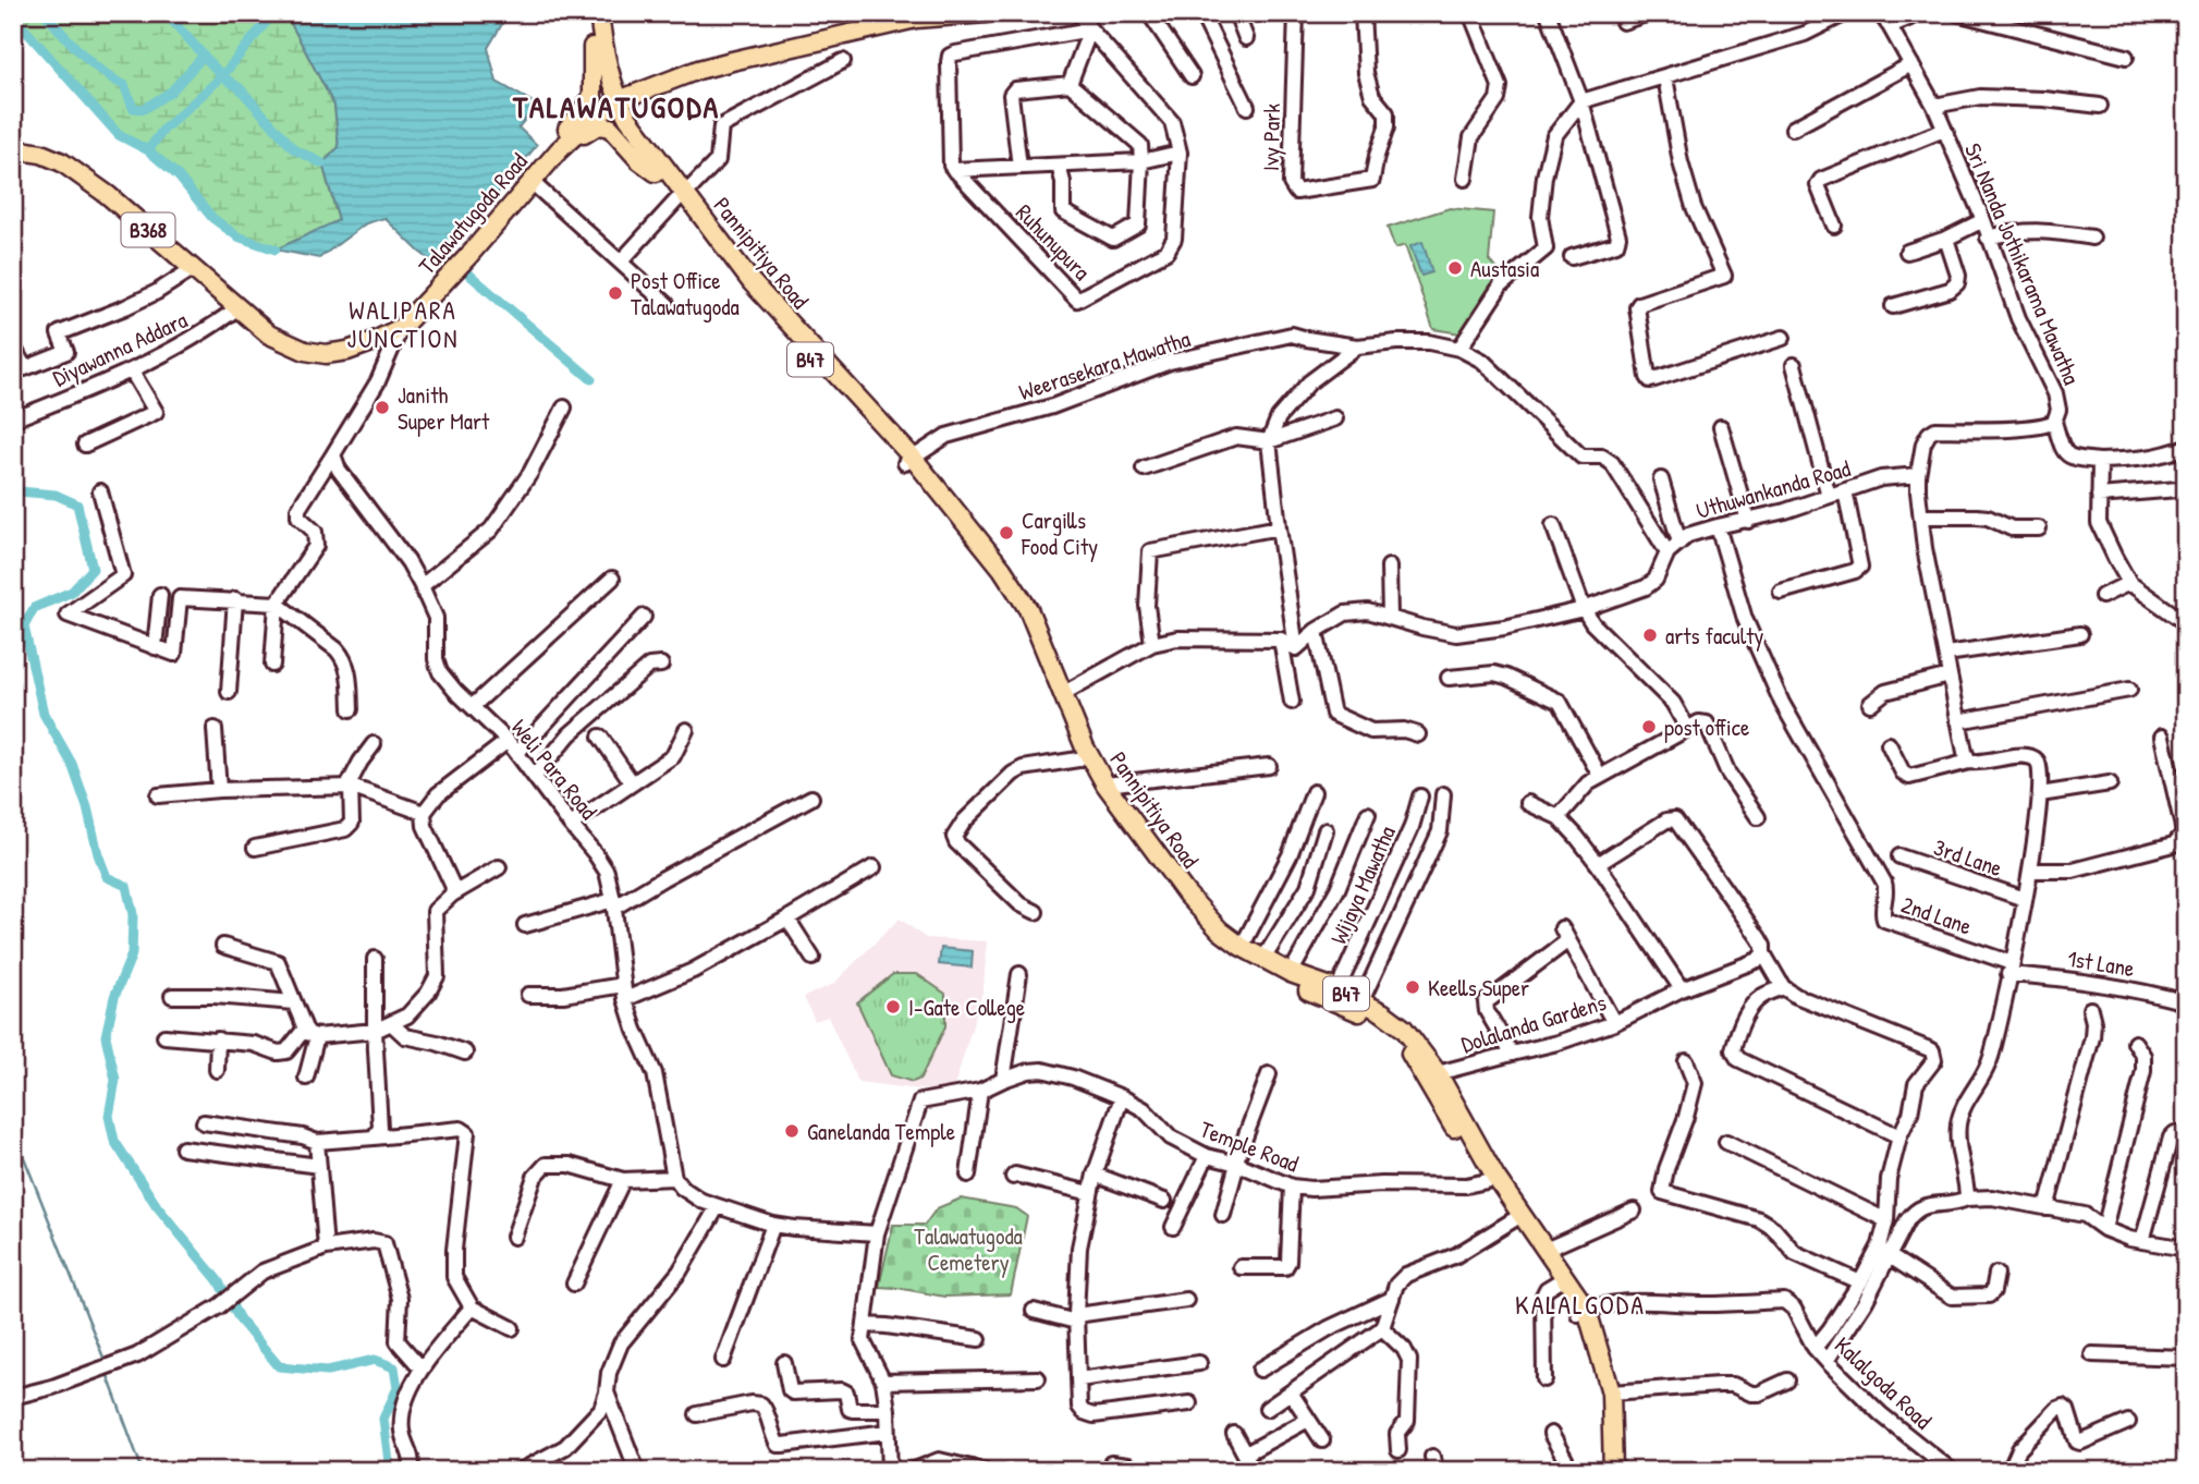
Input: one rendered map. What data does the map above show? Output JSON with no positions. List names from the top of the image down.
{
  "streets": {
    "main road": [
      "Talawatugoda Road",
      "B368",
      "Pannipitiya Road",
      "B47"
    ],
    "street": [
      "Ivy Park",
      "Ruhunupura",
      "Sri Nanda Jothikarama Mawatha",
      "Diyawanna Addara",
      "Weerasekara Mawatha",
      "Uthuwankanda Road",
      "Weli Para Road",
      "3rd Lane",
      "Wijaya Mawatha",
      "2nd Lane",
      "1st Lane",
      "Dolalanda Gardens",
      "Temple Road",
      "Kalalgoda Road"
    ]
  },
  "crossings": [
    ["Talawatugoda Road", "Pannipitiya Road"],
    ["Talawatugoda Road", "Diyawanna Addara"],
    ["Pannipitiya Road", "Weerasekara Mawatha"],
    ["Pannipitiya Road", "Wijaya Mawatha"],
    ["Pannipitiya Road", "Dolalanda Gardens"],
    ["Pannipitiya Road", "Temple Road"],
    ["Pannipitiya Road", "Kalalgoda Road"],
    ["Sri Nanda Jothikarama Mawatha", "Uthuwankanda Road"],
    ["Weerasekara Mawatha", "Uthuwankanda Road"],
    ["Uthuwankanda Road", "2nd Lane"],
    ["2nd Lane", "1st Lane"]
  ],
  "districts": ["TALAWATUGODA", "WALIPARA JUNCTION", "KALALGODA"],
  "parks": ["Talawatugoda Cemetery"],
  "places": [
    "Austasia",
    "Post Office Talawatugoda",
    "Janith Super Mart",
    "Cargills Food City",
    "arts faculty",
    "post office",
    "Keells Super",
    "I-Gate College",
    "Ganelanda Temple"
  ]
}
